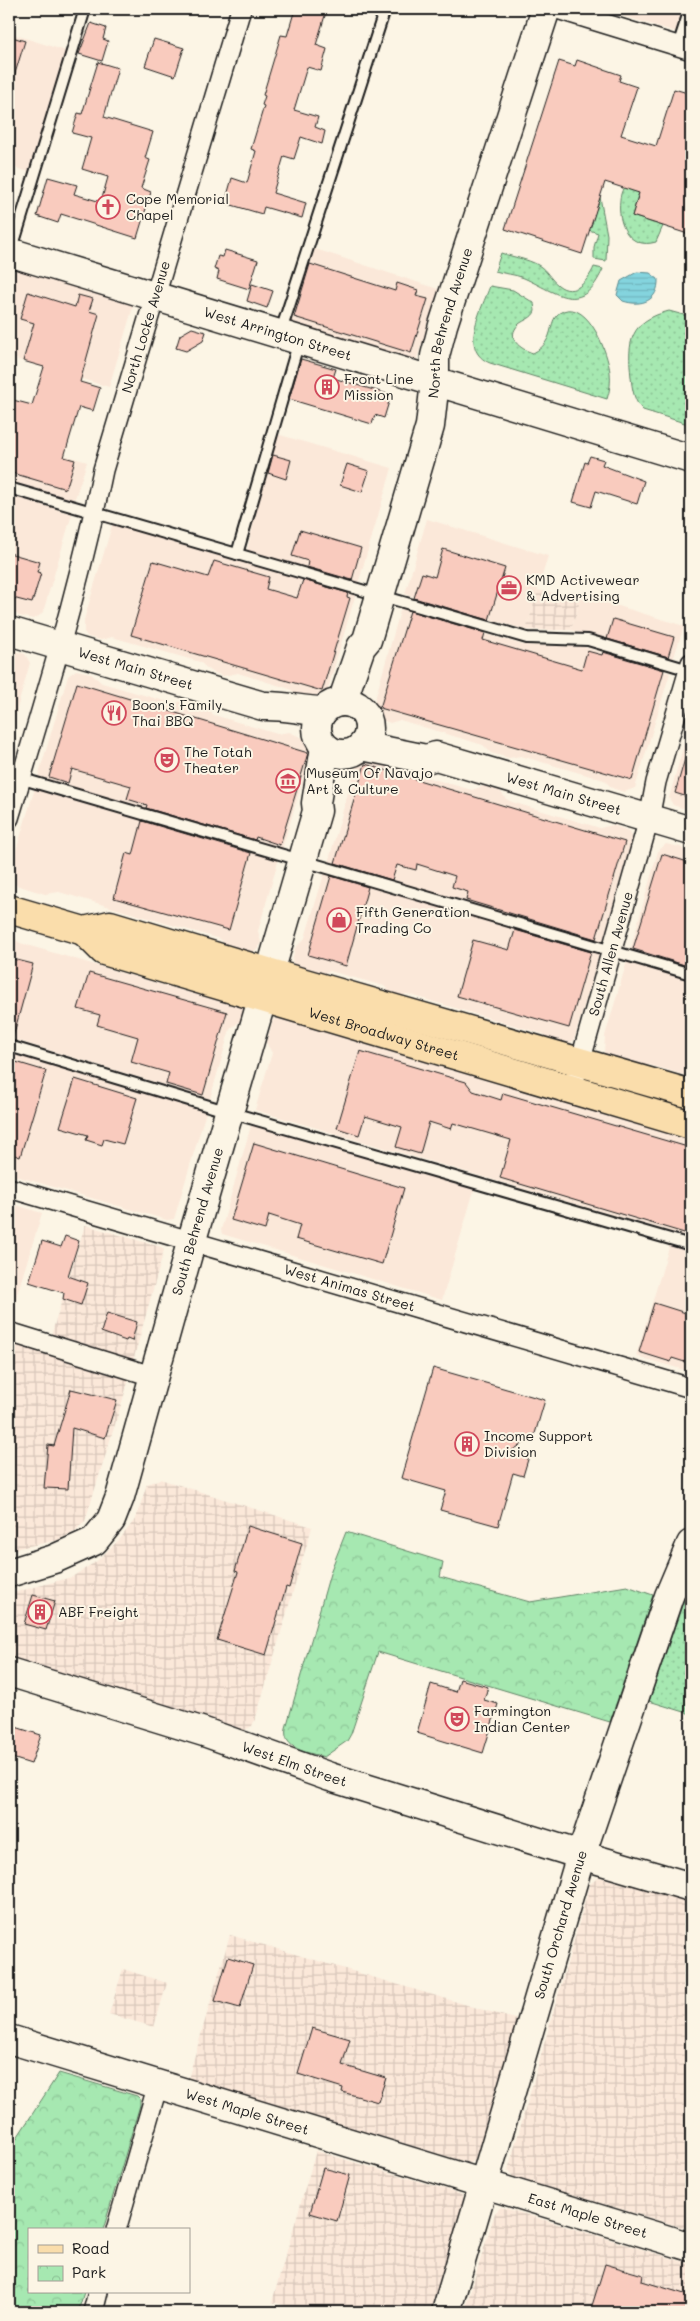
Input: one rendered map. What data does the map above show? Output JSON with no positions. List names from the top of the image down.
{
  "streets": {
    "main road": ["West Broadway Street"],
    "street": [
      "North Behrend Avenue",
      "North Locke Avenue",
      "West Arrington Street",
      "West Main Street",
      "South Allen Avenue",
      "South Behrend Avenue",
      "West Animas Street",
      "West Elm Street",
      "South Orchard Avenue",
      "West Maple Street",
      "East Maple Street"
    ]
  },
  "crossings": [
    ["North Behrend Avenue", "West Arrington Street"],
    ["North Behrend Avenue", "West Main Street"],
    ["North Behrend Avenue", "South Behrend Avenue"],
    ["North Locke Avenue", "West Arrington Street"],
    ["North Locke Avenue", "West Main Street"],
    ["West Main Street", "South Allen Avenue"],
    ["West Main Street", "South Behrend Avenue"],
    ["South Allen Avenue", "West Broadway Street"],
    ["West Broadway Street", "South Behrend Avenue"],
    ["South Behrend Avenue", "West Animas Street"],
    ["West Elm Street", "South Orchard Avenue"],
    ["South Orchard Avenue", "West Maple Street"],
    ["South Orchard Avenue", "East Maple Street"],
    ["West Maple Street", "East Maple Street"]
  ],
  "places": {
    "church": ["Cope Memorial Chapel"],
    "building": ["Front Line Mission", "Income Support Division", "ABF Freight"],
    "office": ["KMD Activewear & Advertising"],
    "restaurant": ["Boon's Family Thai BBQ"],
    "theatre": ["The Totah Theater", "Farmington Indian Center"],
    "museum": ["Museum Of Navajo Art & Culture"],
    "shop": ["Fifth Generation Trading Co"]
  },
  "legend": ["Road", "Park"]
}
